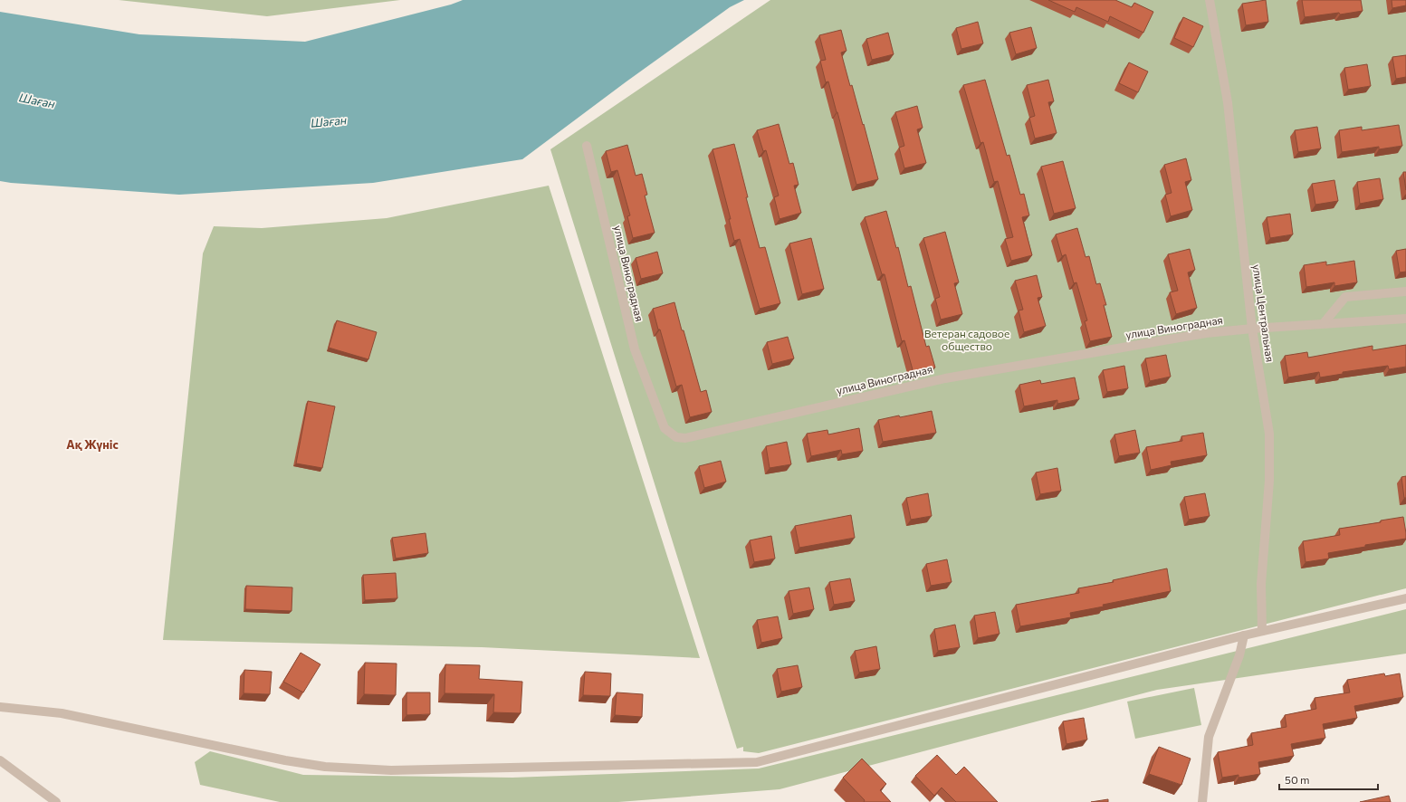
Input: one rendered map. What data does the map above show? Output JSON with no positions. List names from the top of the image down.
{
  "streets": {
    "street": ["улица Виноградная", "улица Центральная"]
  },
  "crossings": [
    ["улица Виноградная", "улица Центральная"]
  ],
  "districts": ["Ақ Жүніс"],
  "water": ["Шаған"],
  "parks": ["Ветеран садовое общество"],
  "scale_bar": "50 m"
}
